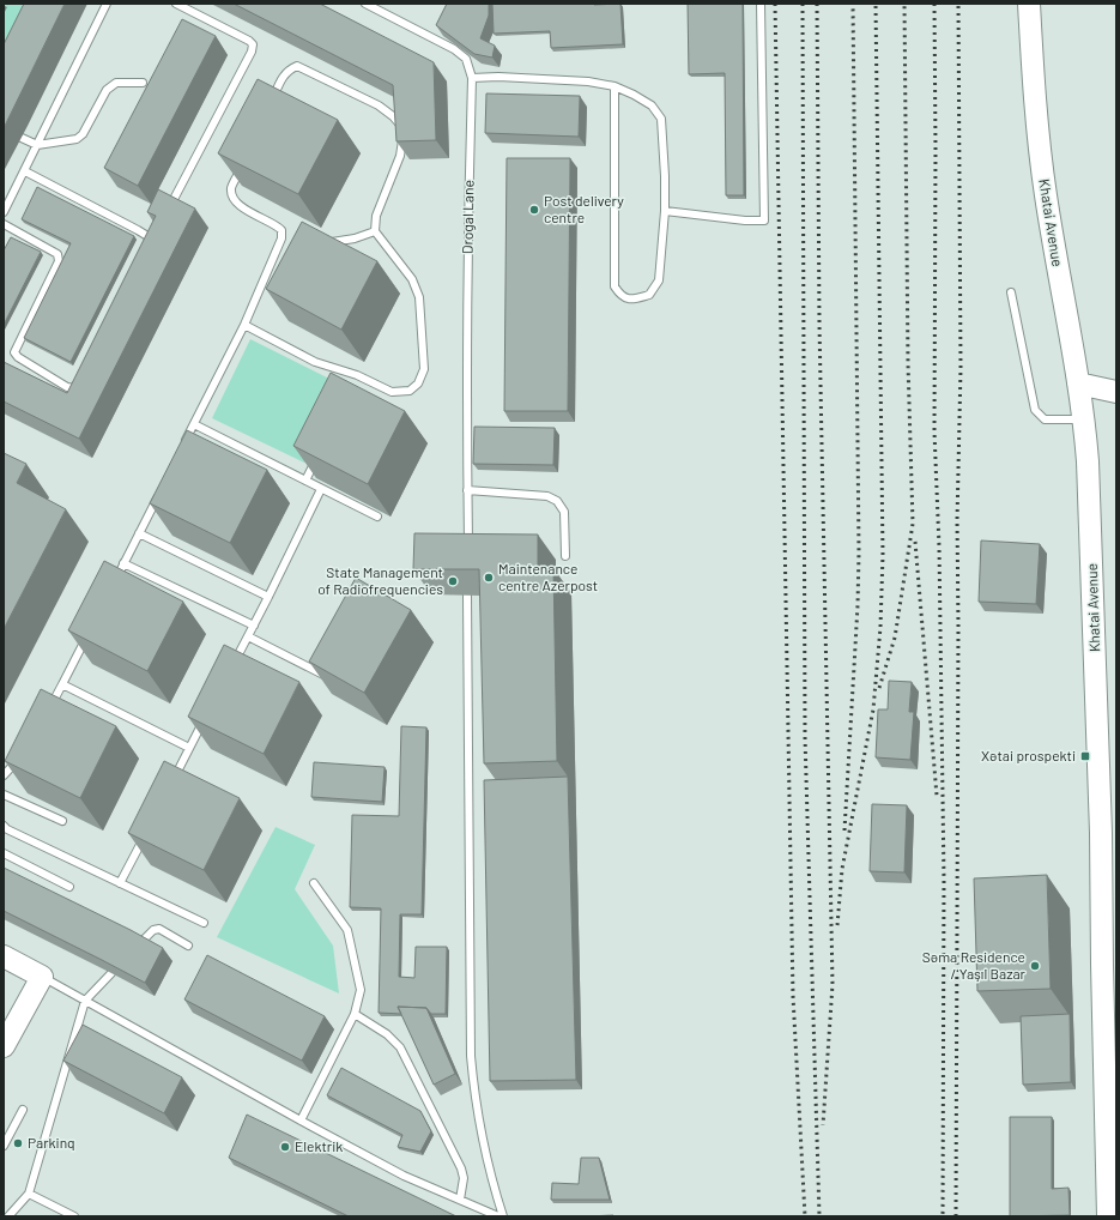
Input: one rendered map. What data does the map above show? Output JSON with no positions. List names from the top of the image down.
{
  "streets": {
    "main road": ["Khatai Avenue"],
    "lane": ["Drogal Lane"]
  },
  "places": {
    "other": [
      "Post delivery centre",
      "Maintenance centre Azerpost",
      "State Management of Radiofrequencies",
      "Səma Residence / Yaşıl Bazar",
      "Parkinq",
      "Elektrik"
    ],
    "transit": ["Xətai prospekti"]
  }
}
